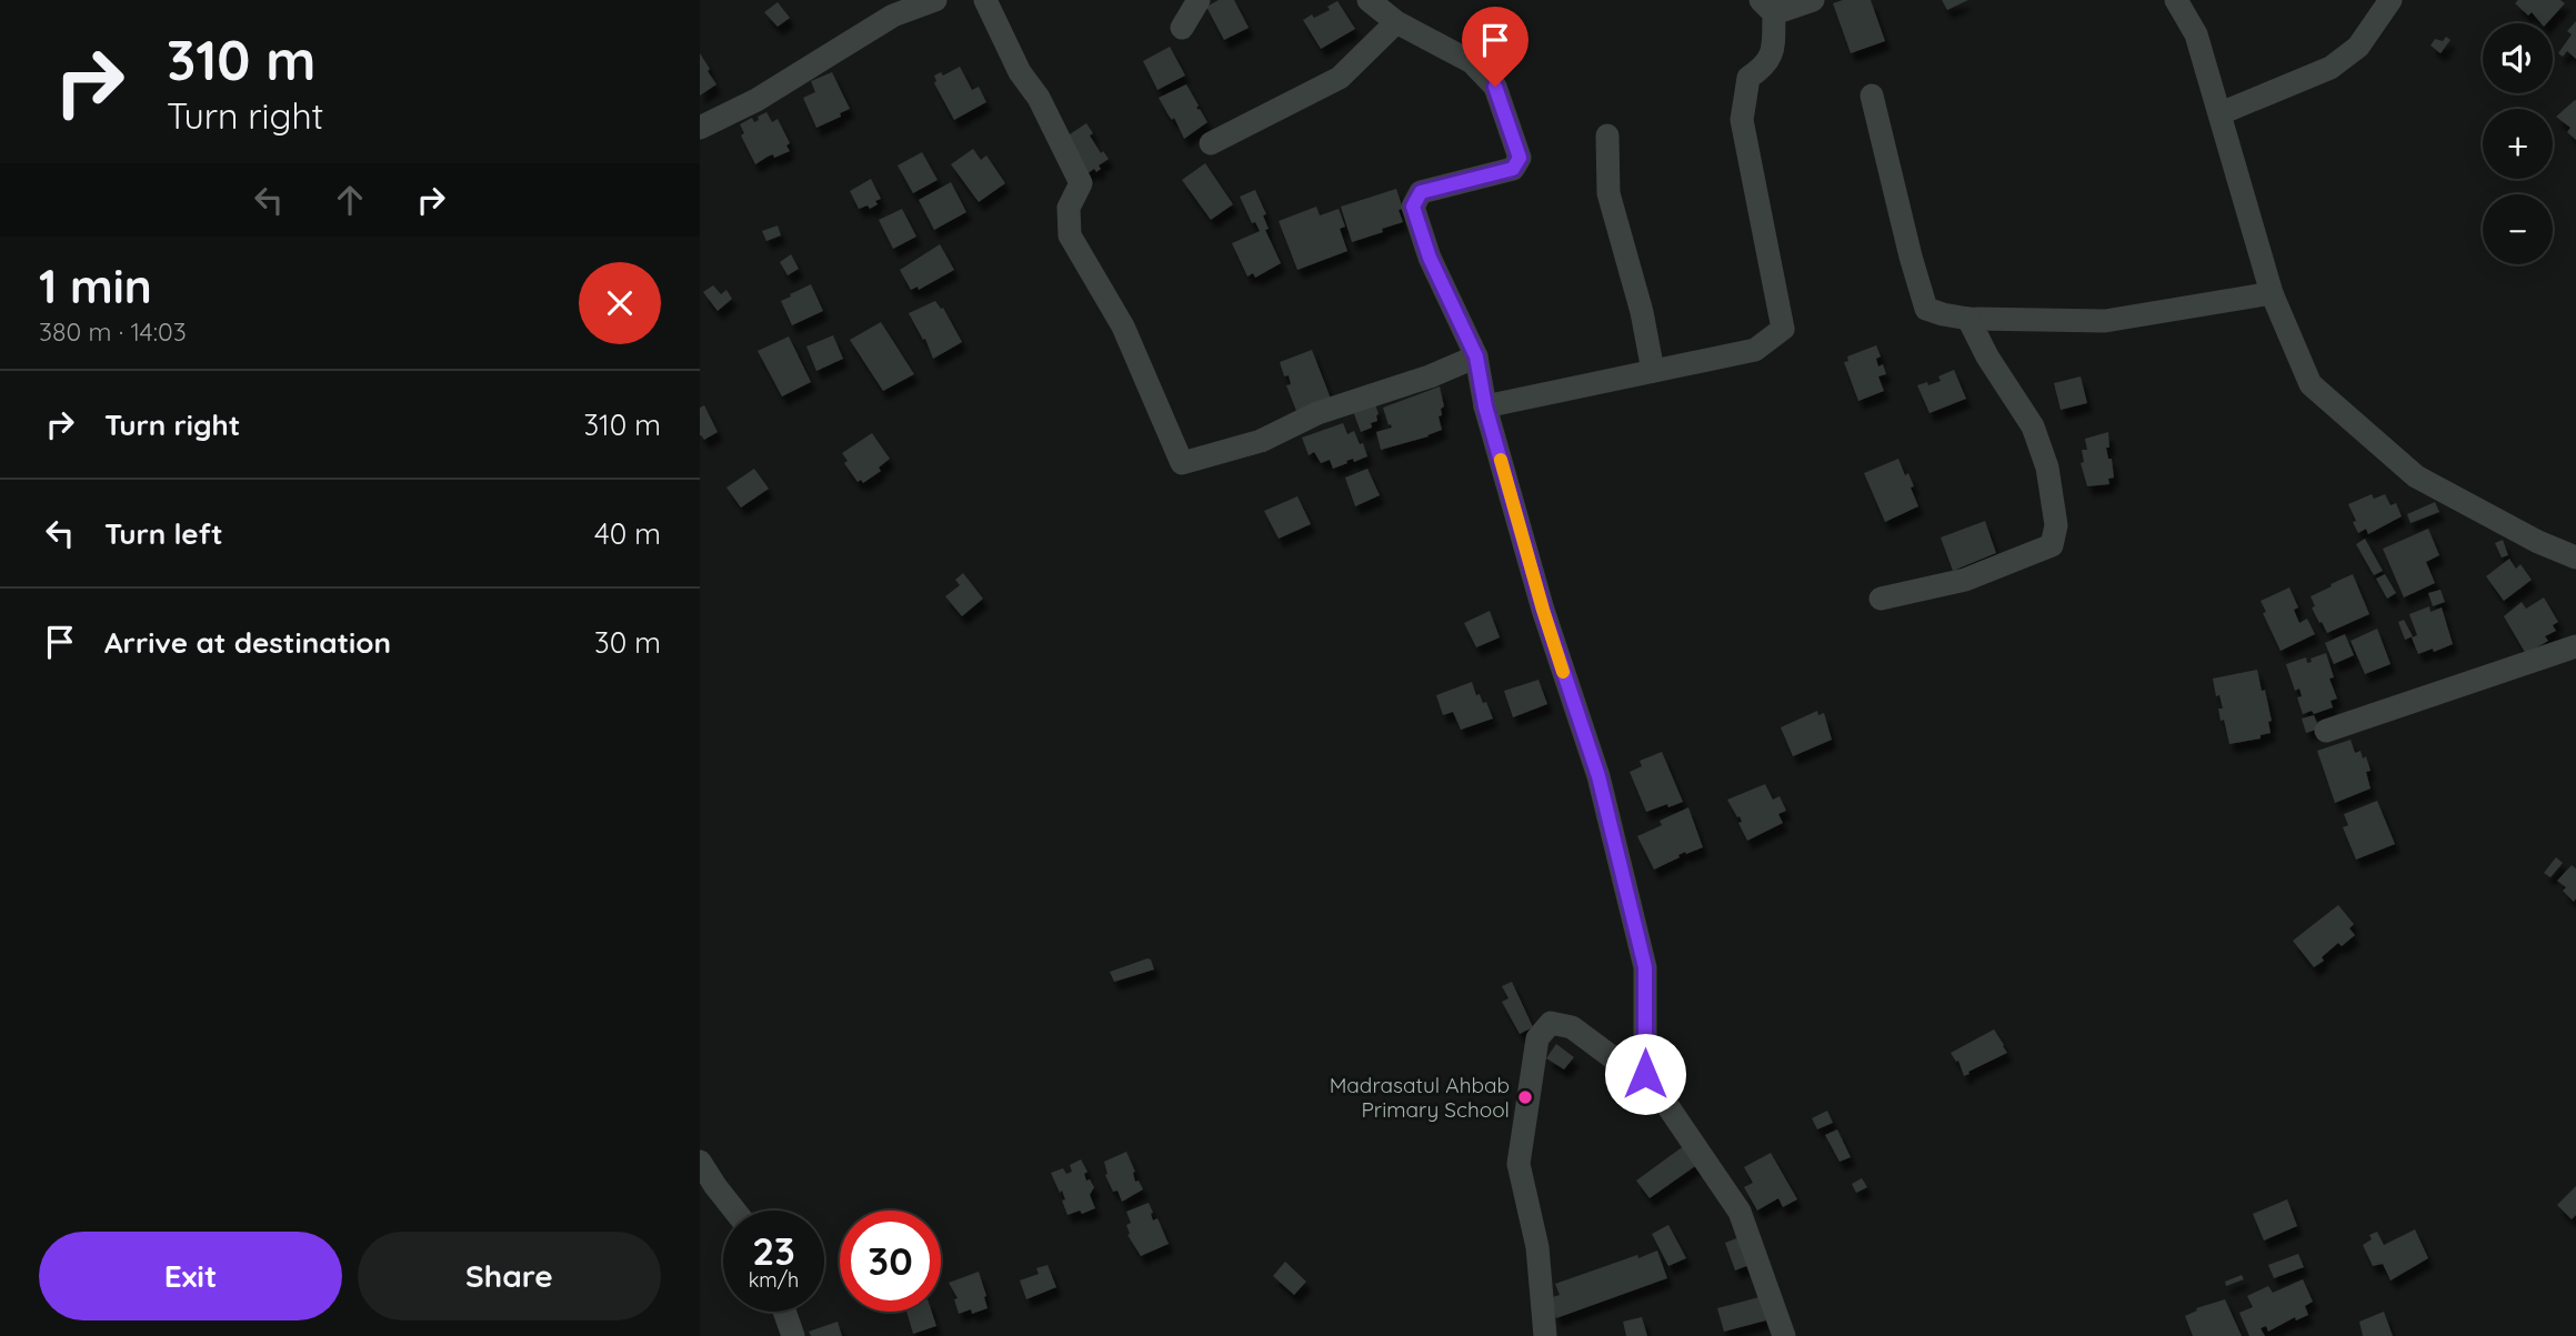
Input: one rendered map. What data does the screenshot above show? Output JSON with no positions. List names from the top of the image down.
{
  "places": ["Madrasatul Ahbab Primary School"],
  "page": {
    "turn": ["310 m", "Turn right"],
    "map_buttons": ["+", "−"],
    "heading": ["1 min", "380 m · 14:03"],
    "list": [
      {
        "name": "Turn right",
        "value": "310 m"
      },
      {
        "name": "Turn left",
        "value": "40 m"
      },
      {
        "name": "Arrive at destination",
        "value": "30 m"
      }
    ],
    "speed": "23 km/h",
    "limit": "30",
    "buttons": ["Exit", "Share"]
  }
}
